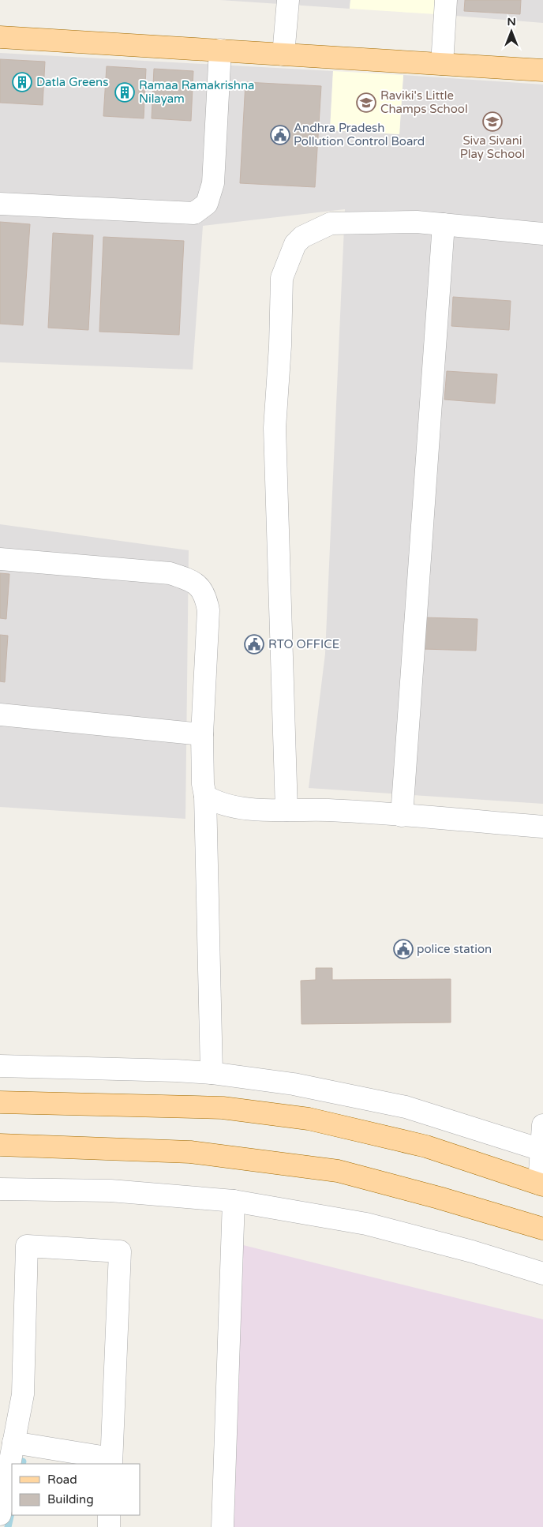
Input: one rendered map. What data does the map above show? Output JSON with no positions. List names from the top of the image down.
{
  "places": {
    "building": ["Datla Greens", "Ramaa Ramakrishna Nilayam"],
    "school or university": ["Raviki's Little Champs School", "Siva Sivani Play School"],
    "public building": ["Andhra Pradesh Pollution Control Board", "RTO OFFICE", "police station"]
  },
  "legend": ["Road", "Building"],
  "north": "top"
}
